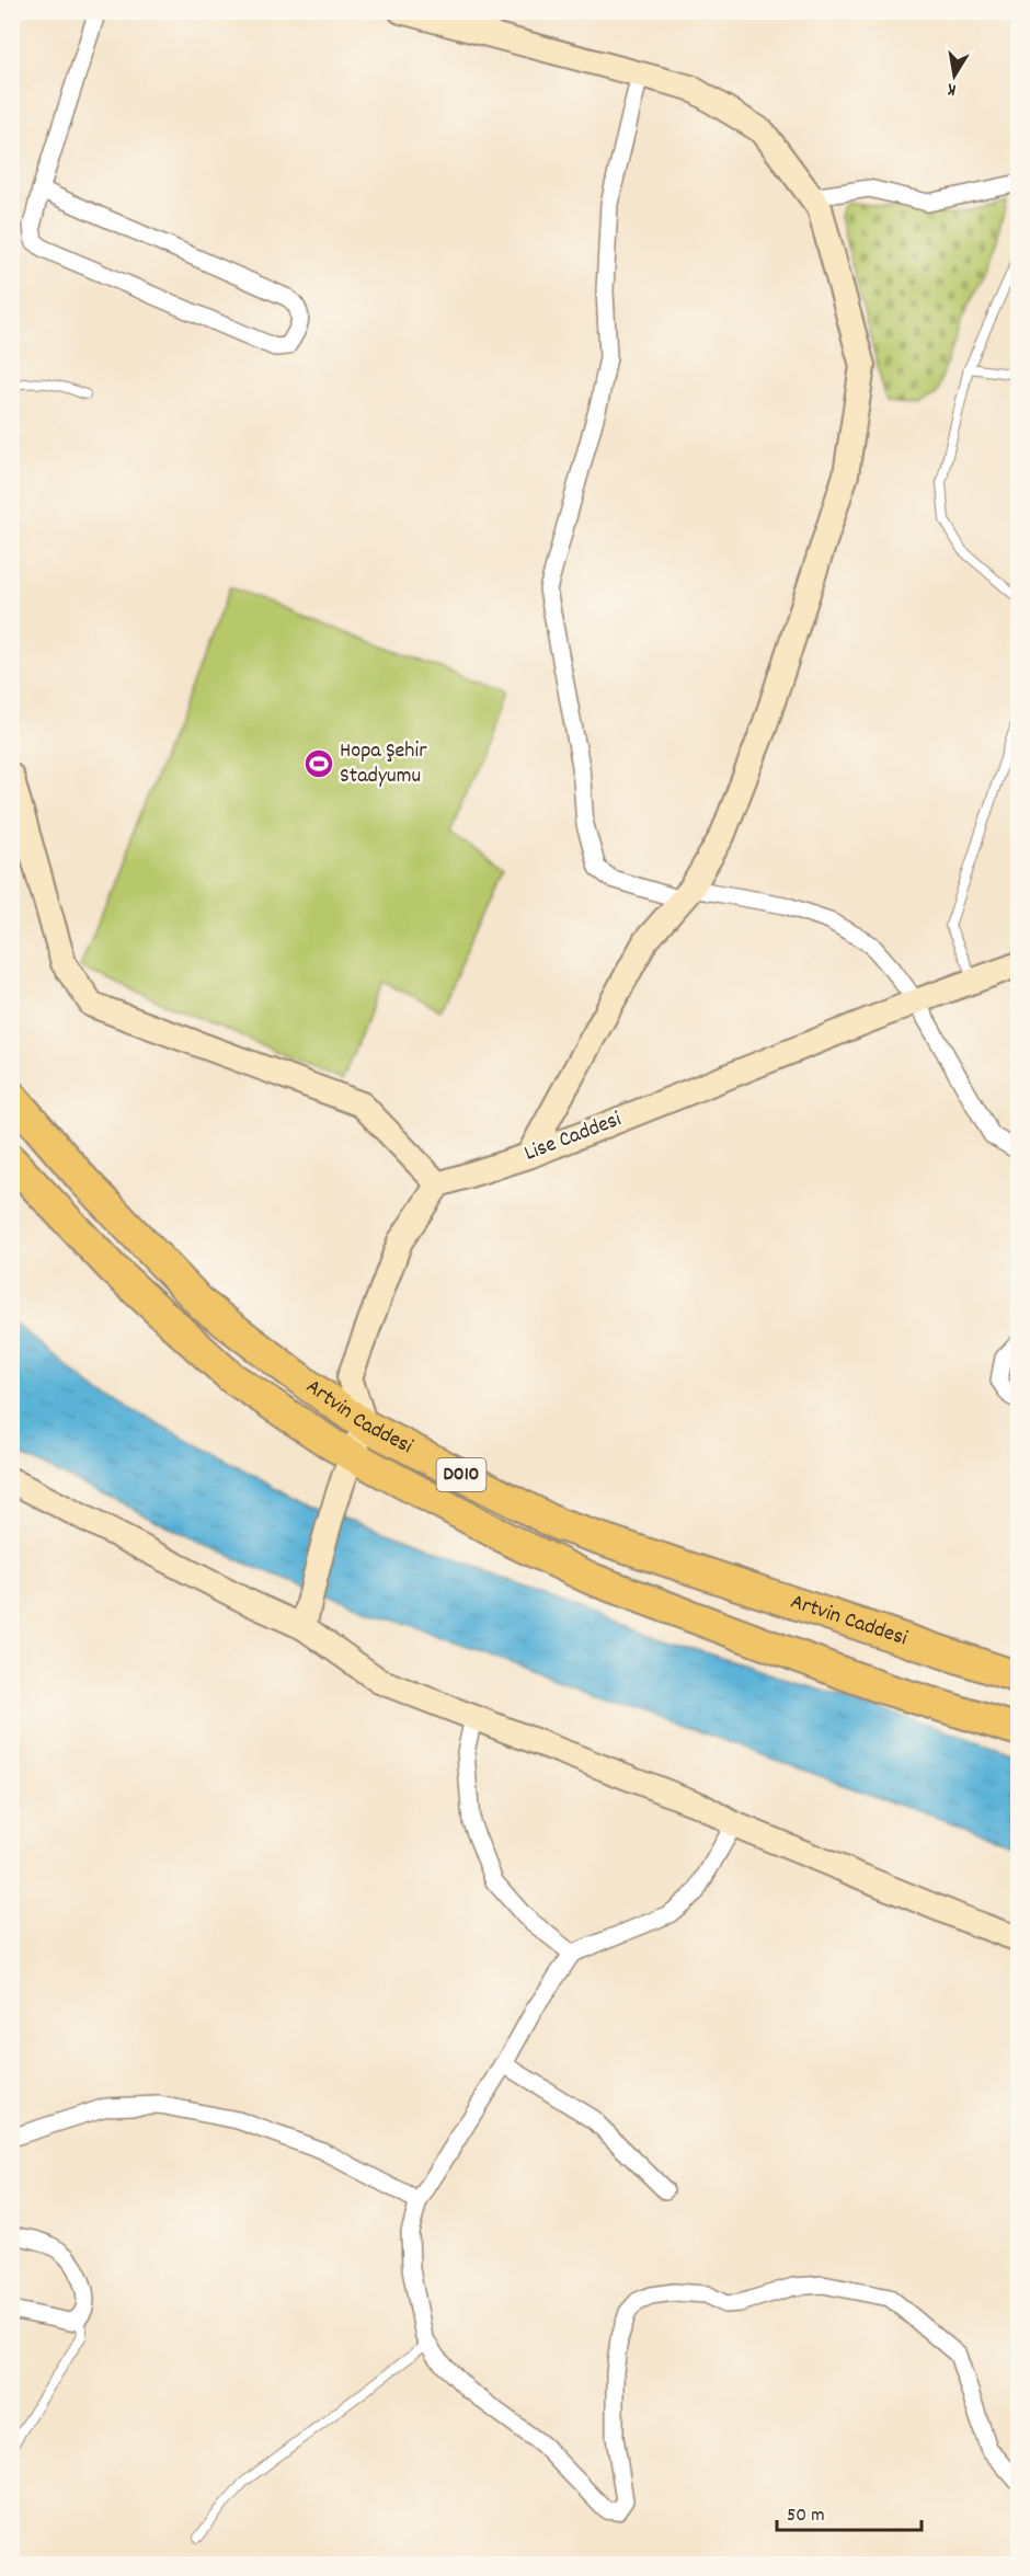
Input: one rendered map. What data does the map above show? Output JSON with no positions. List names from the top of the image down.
{
  "streets": {
    "highway": ["Artvin Caddesi", "D010"],
    "street": ["Lise Caddesi"]
  },
  "places": {
    "sports": ["Hopa Şehir Stadyumu"]
  },
  "scale_bar": "50 m",
  "north": "bottom"
}
